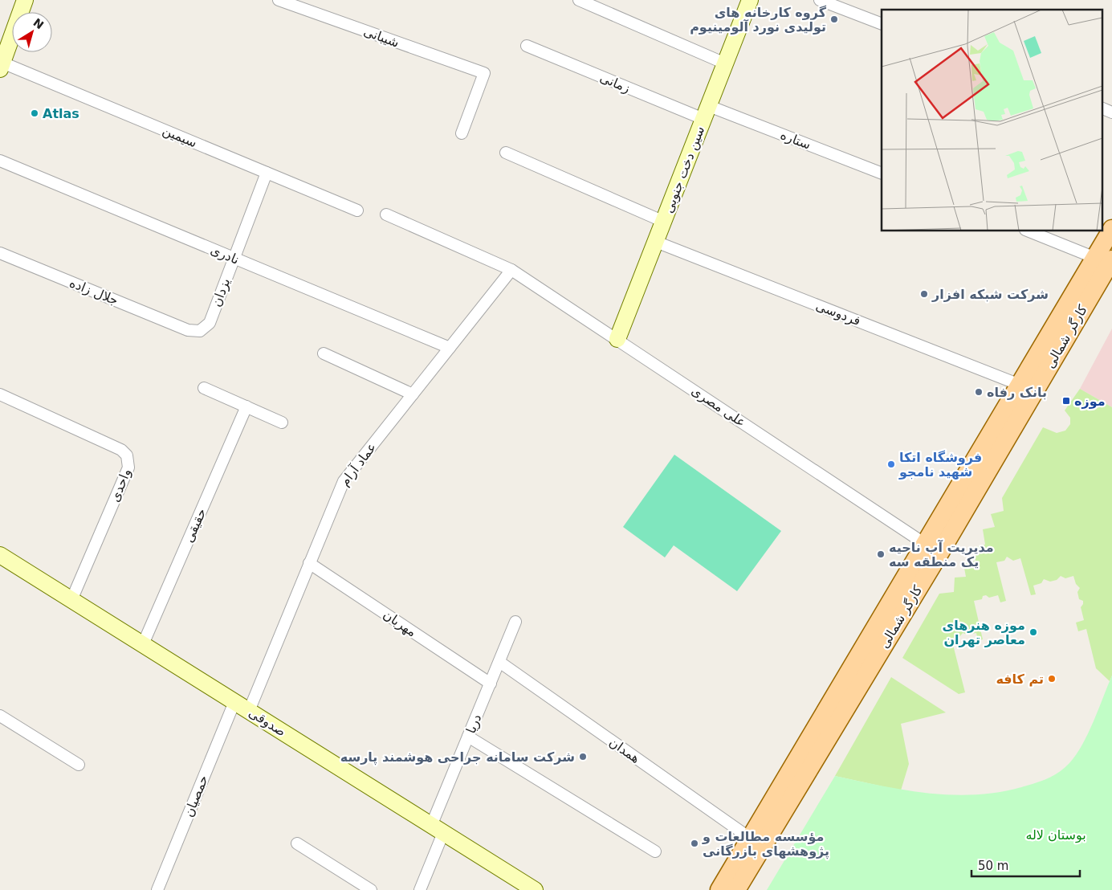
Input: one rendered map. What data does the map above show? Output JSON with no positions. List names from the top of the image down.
{
  "streets": {
    "main road": ["کارگر شمالی"],
    "street": [
      "شیبانی",
      "زمانی",
      "سیمین",
      "ستاره",
      "سین دخت جنوبی",
      "نادری",
      "جلال زاده",
      "یزدان",
      "فردوسی",
      "علی مصری",
      "عماد آرام",
      "واحدی",
      "حقیقی",
      "مهربان",
      "صدوقی",
      "دریا",
      "همدان",
      "حمصیان"
    ]
  },
  "crossings": [
    ["زمانی", "ستاره"],
    ["زمانی", "سین دخت جنوبی"],
    ["سیمین", "یزدان"],
    ["ستاره", "سین دخت جنوبی"],
    ["سین دخت جنوبی", "فردوسی"],
    ["سین دخت جنوبی", "علی مصری"],
    ["نادری", "یزدان"],
    ["نادری", "عماد آرام"],
    ["جلال زاده", "یزدان"],
    ["فردوسی", "کارگر شمالی"],
    ["کارگر شمالی", "علی مصری"],
    ["کارگر شمالی", "همدان"],
    ["علی مصری", "عماد آرام"],
    ["عماد آرام", "مهربان"],
    ["عماد آرام", "صدوقی"],
    ["واحدی", "صدوقی"],
    ["حقیقی", "صدوقی"],
    ["مهربان", "دریا"],
    ["صدوقی", "دریا"],
    ["صدوقی", "حمصیان"],
    ["دریا", "همدان"]
  ],
  "parks": ["بوستان لاله"],
  "places": {
    "other": [
      "گروه کارخانه های تولیدی نورد آلومینیوم",
      "Atlas",
      "شرکت شبکه افزار",
      "بانک رفاه",
      "فروشگاه اتکا شهید نامجو",
      "مدیریت آب ناحیه یک منطقه سه",
      "موزه هنرهای معاصر تهران",
      "تم کافه",
      "شرکت سامانه جراحی هوشمند پارسه",
      "مؤسسه مطالعات و پژوهشهای بازرگانی"
    ],
    "transit": ["موزه"]
  },
  "scale_bar": "50 m",
  "north": "top right"
}
